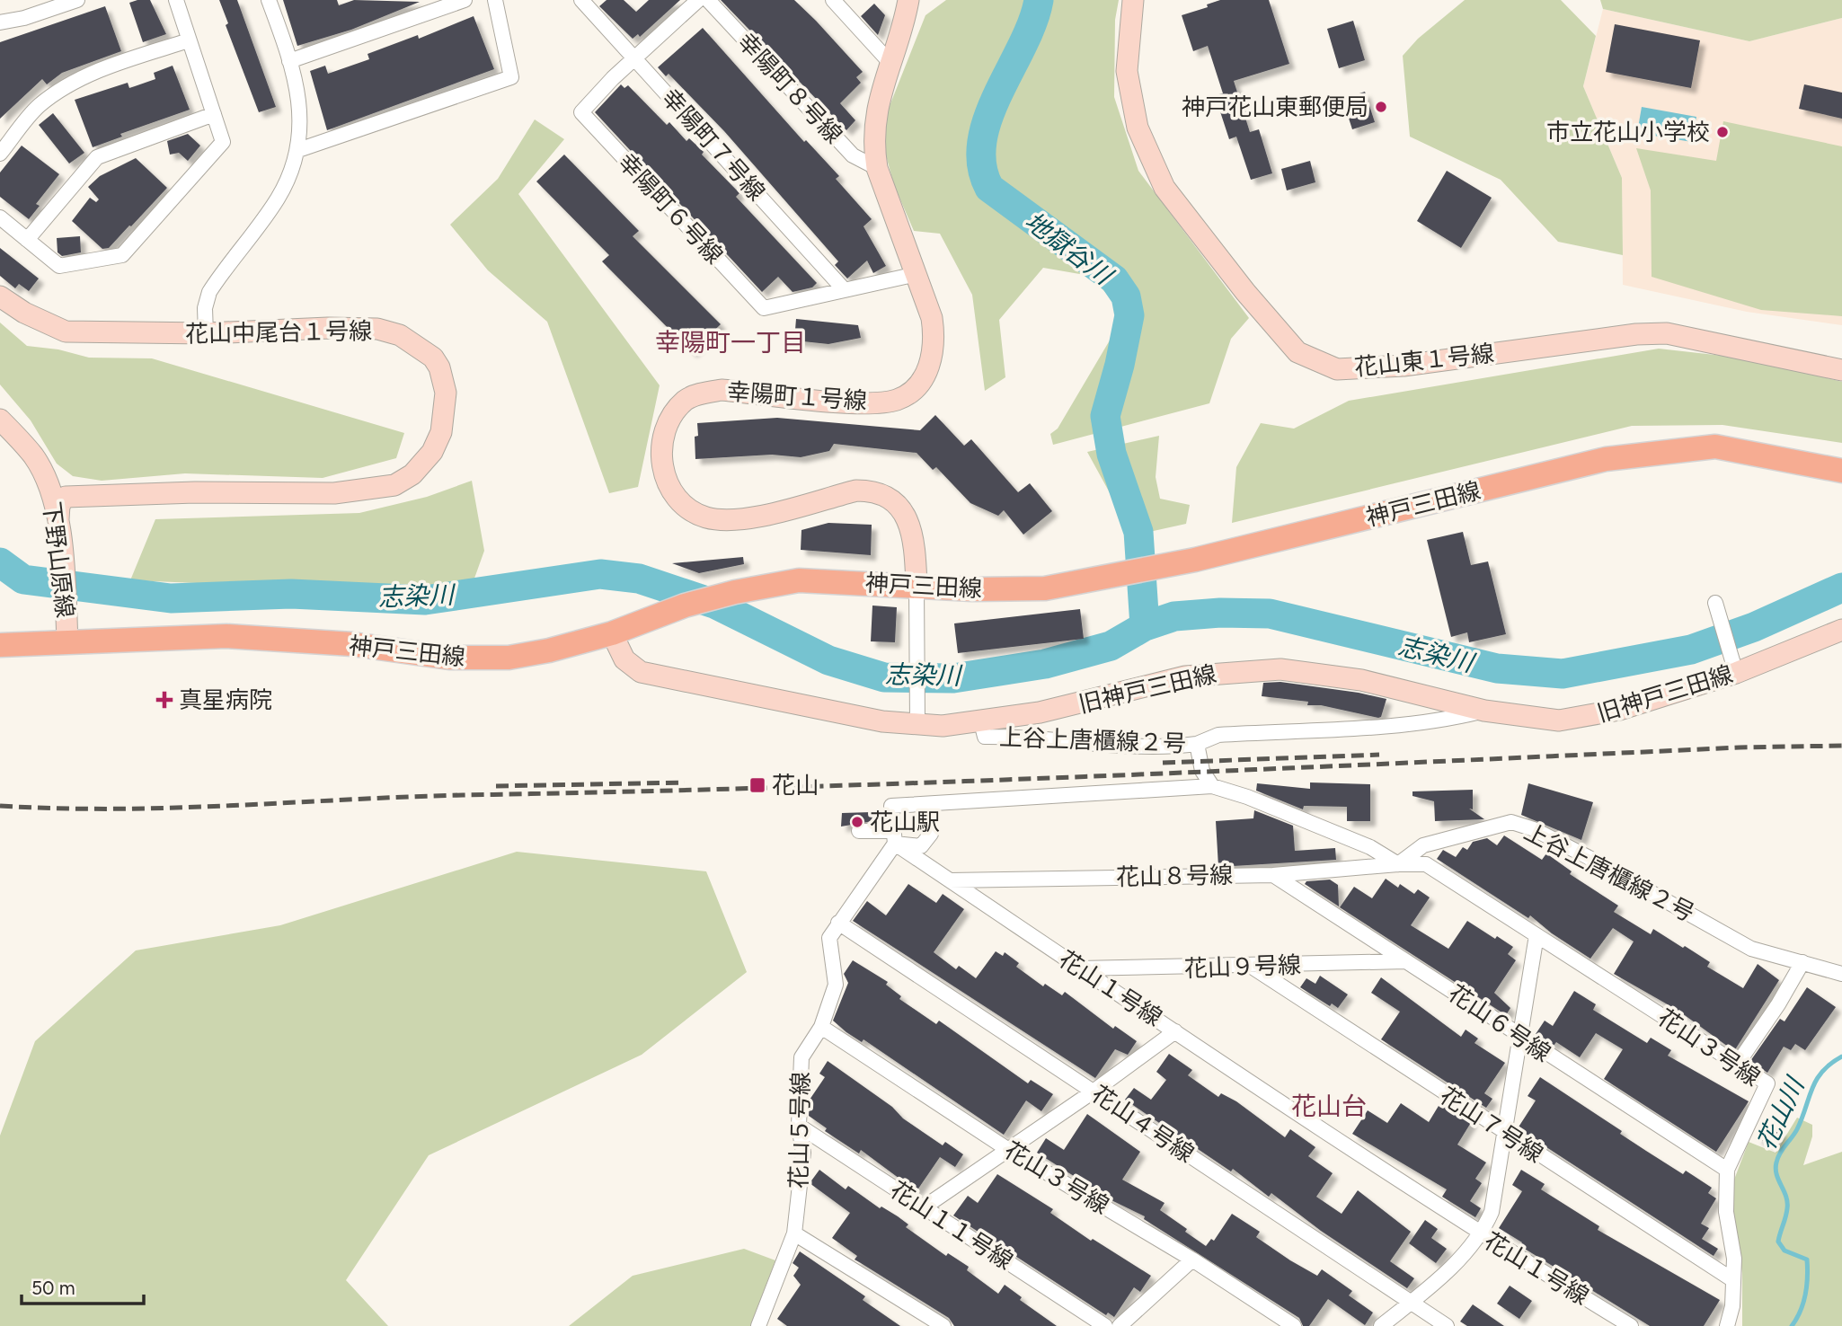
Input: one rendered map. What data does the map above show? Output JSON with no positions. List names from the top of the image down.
{
  "streets": {
    "main road": ["神戸三田線"],
    "street": [
      "幸陽町８号線",
      "幸陽町７号線",
      "幸陽町６号線",
      "花山中尾台１号線",
      "花山東１号線",
      "幸陽町１号線",
      "下野山原線",
      "旧神戸三田線",
      "上谷上唐櫃線２号",
      "花山８号線",
      "花山９号線",
      "花山１号線",
      "花山６号線",
      "花山３号線",
      "花山４号線",
      "花山７号線",
      "花山５号線",
      "花山１１号線"
    ]
  },
  "crossings": [
    ["幸陽町８号線", "幸陽町１号線"],
    ["幸陽町７号線", "幸陽町６号線"],
    ["幸陽町６号線", "幸陽町１号線"],
    ["花山中尾台１号線", "下野山原線"],
    ["幸陽町１号線", "神戸三田線"],
    ["幸陽町１号線", "旧神戸三田線"],
    ["神戸三田線", "下野山原線"],
    ["神戸三田線", "旧神戸三田線"],
    ["旧神戸三田線", "上谷上唐櫃線２号"],
    ["上谷上唐櫃線２号", "花山８号線"],
    ["上谷上唐櫃線２号", "花山３号線"],
    ["花山８号線", "花山１号線"],
    ["花山８号線", "花山６号線"],
    ["花山８号線", "花山３号線"],
    ["花山９号線", "花山１号線"],
    ["花山９号線", "花山６号線"],
    ["花山９号線", "花山７号線"],
    ["花山１号線", "花山５号線"],
    ["花山６号線", "花山３号線"],
    ["花山３号線", "花山７号線"],
    ["花山３号線", "花山５号線"],
    ["花山４号線", "花山５号線"],
    ["花山５号線", "花山１１号線"]
  ],
  "districts": ["幸陽町一丁目", "花山台"],
  "water": ["地獄谷川", "志染川", "花山川"],
  "places": {
    "other": ["神戸花山東郵便局", "市立花山小学校", "花山駅"],
    "health": ["真星病院"],
    "transit": ["花山"]
  },
  "scale_bar": "50 m"
}
